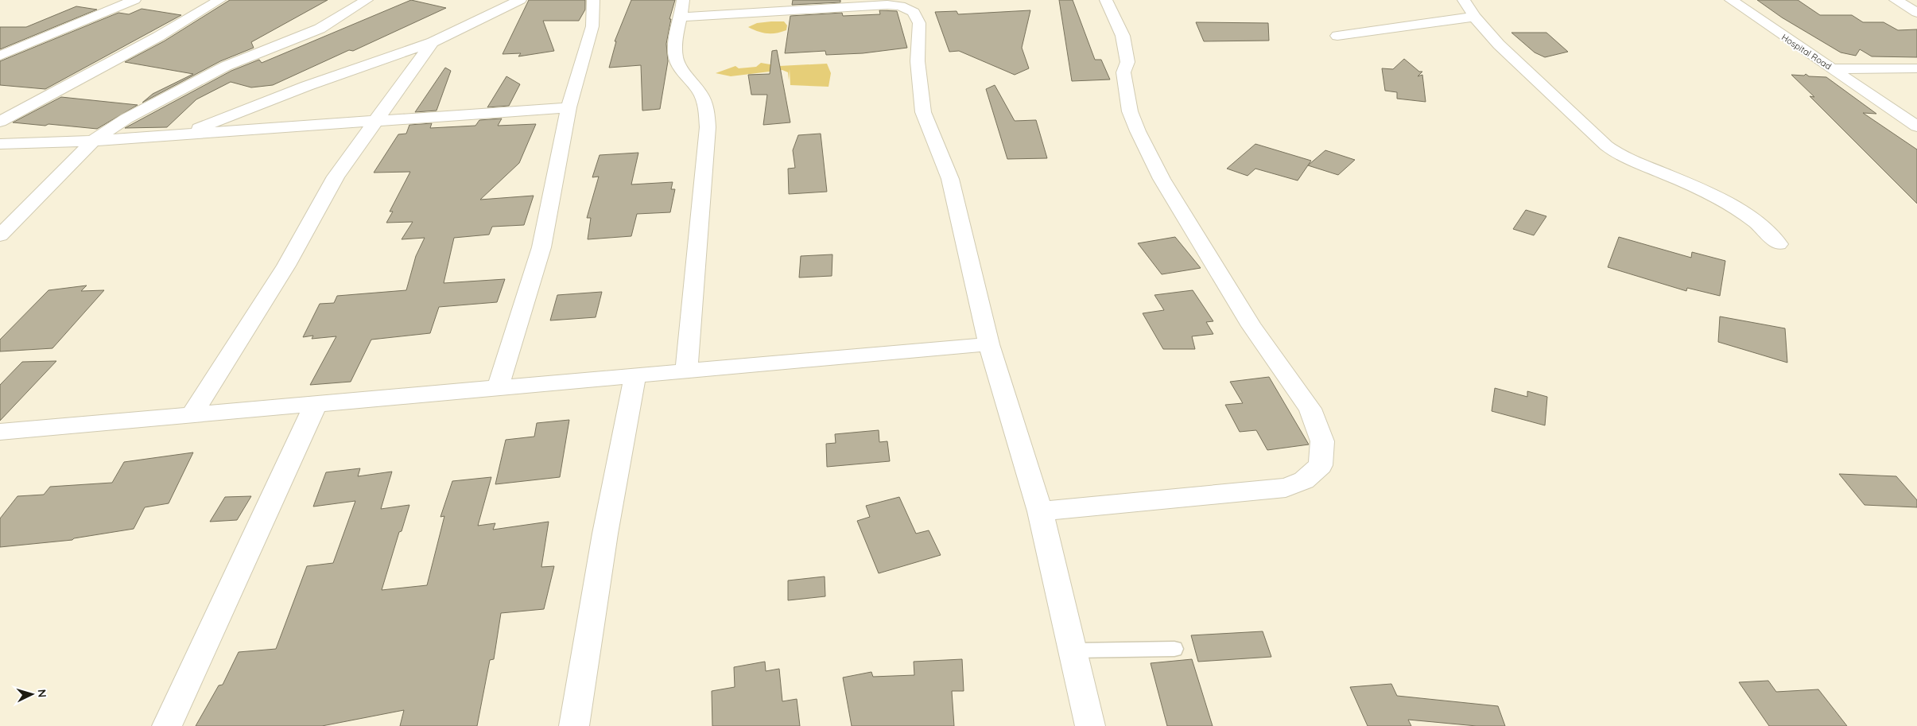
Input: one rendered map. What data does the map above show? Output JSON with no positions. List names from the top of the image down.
{
  "streets": {
    "street": ["Hospital Road"]
  },
  "north": "right"
}
